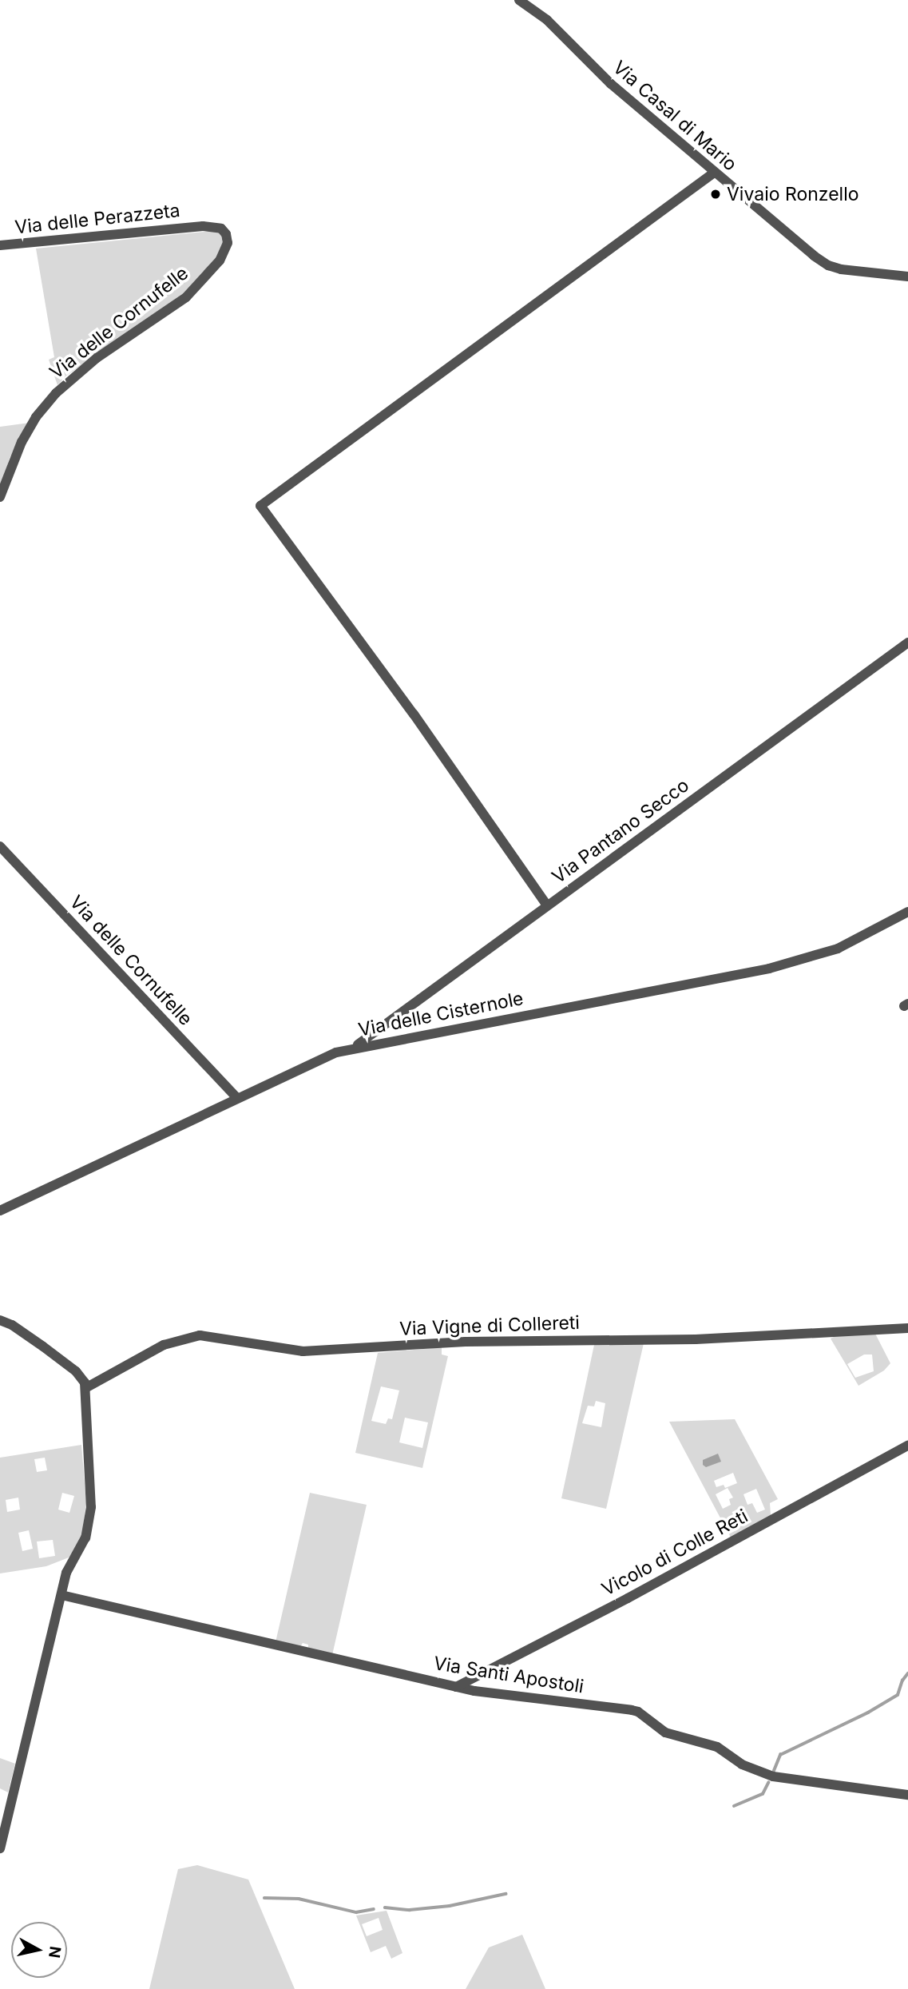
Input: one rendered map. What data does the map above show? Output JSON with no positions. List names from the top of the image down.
{
  "streets": {
    "street": [
      "Via Casal di Mario",
      "Via delle Perazzeta",
      "Via delle Cornufelle",
      "Via Pantano Secco",
      "Via delle Cisternole",
      "Via Vigne di Collereti",
      "Vicolo di Colle Reti",
      "Via Santi Apostoli"
    ]
  },
  "crossings": [
    ["Via delle Perazzeta", "Via delle Cornufelle"],
    ["Via delle Cornufelle", "Via delle Cisternole"],
    ["Via Pantano Secco", "Via delle Cisternole"],
    ["Vicolo di Colle Reti", "Via Santi Apostoli"]
  ],
  "places": ["Vivaio Ronzello"],
  "north": "right"
}
